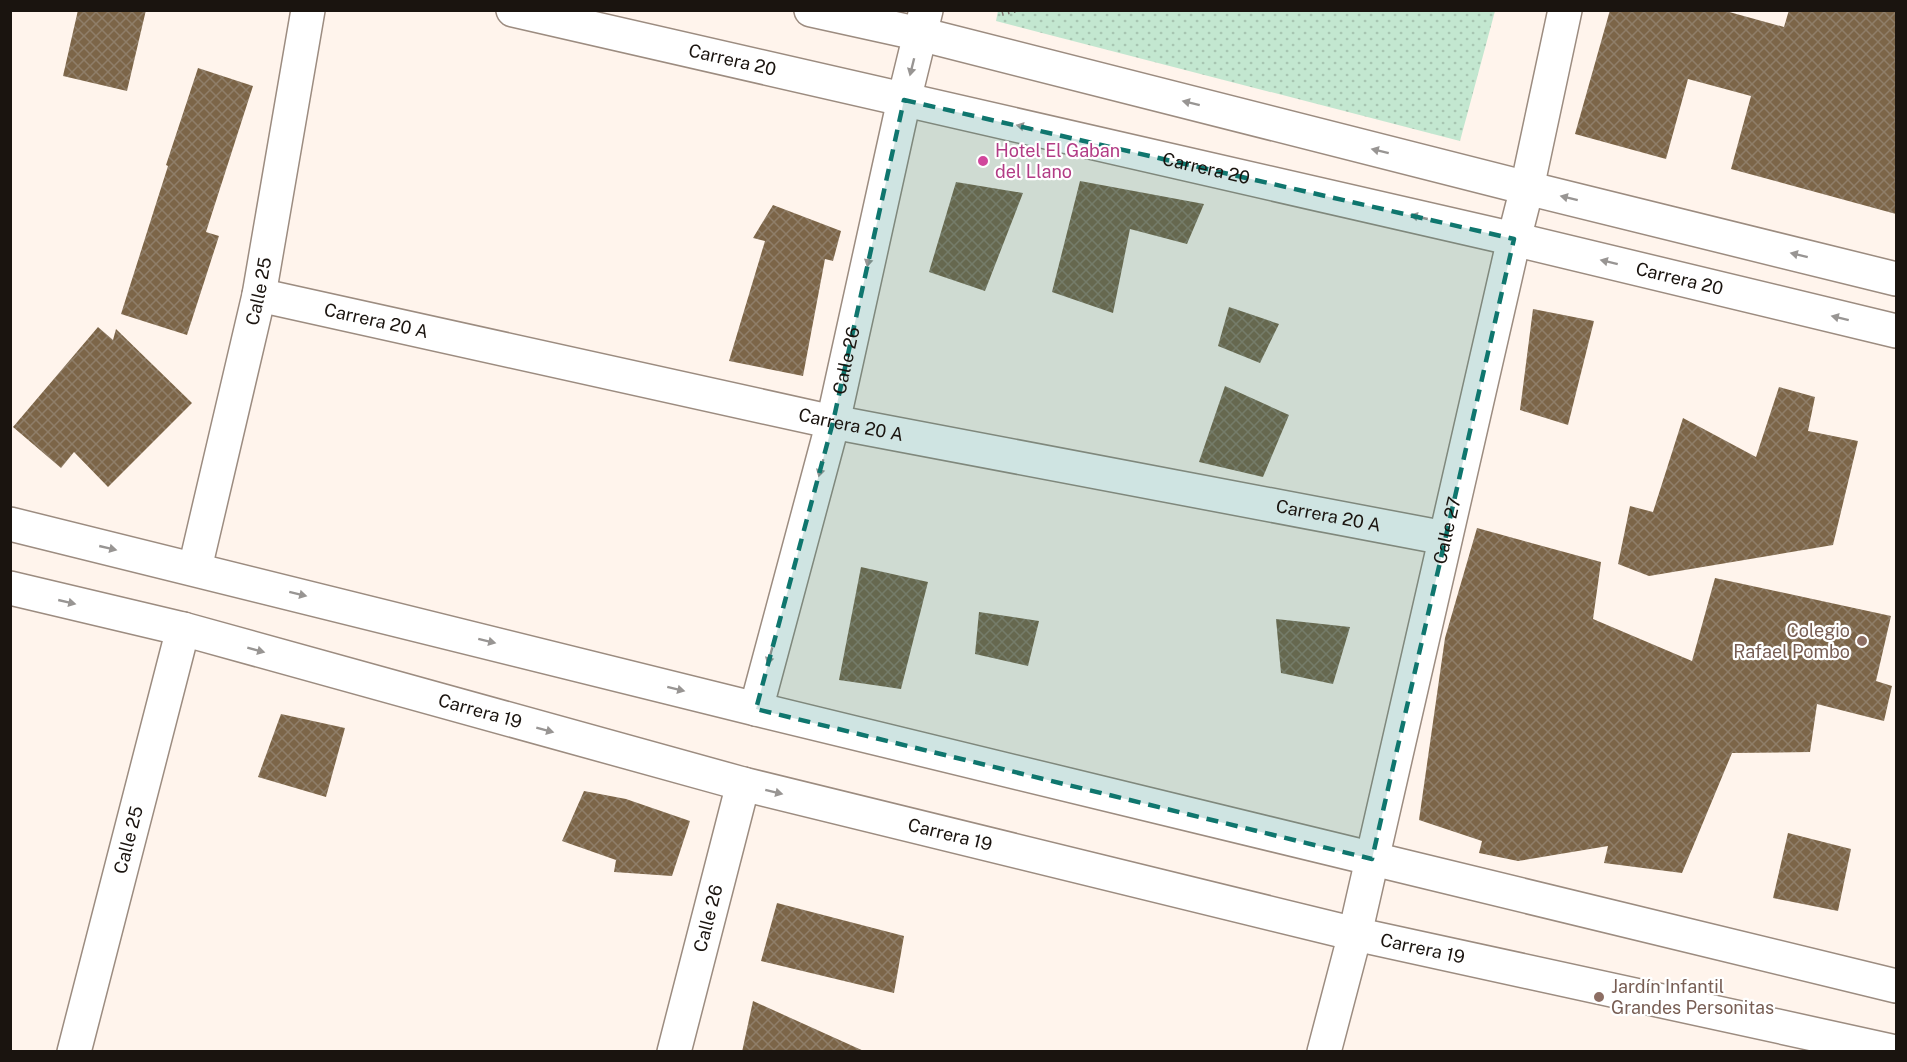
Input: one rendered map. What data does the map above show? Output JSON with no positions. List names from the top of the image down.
{
  "streets": {
    "main road": [
      "Carrera 20",
      "Calle 25",
      "Carrera 20 A",
      "Calle 26",
      "Calle 27",
      "Carrera 19"
    ]
  },
  "crossings": [
    ["Carrera 20", "Calle 26"],
    ["Carrera 20", "Calle 27"],
    ["Calle 25", "Carrera 20 A"],
    ["Calle 25", "Carrera 19"],
    ["Carrera 20 A", "Calle 26"],
    ["Carrera 20 A", "Calle 27"],
    ["Calle 26", "Carrera 19"],
    ["Calle 27", "Carrera 19"]
  ],
  "one_way": ["Calle 26"],
  "places": ["Hotel El Gaban del Llano", "Colegio Rafael Pombo", "Jardín Infantil Grandes Personitas"]
}
